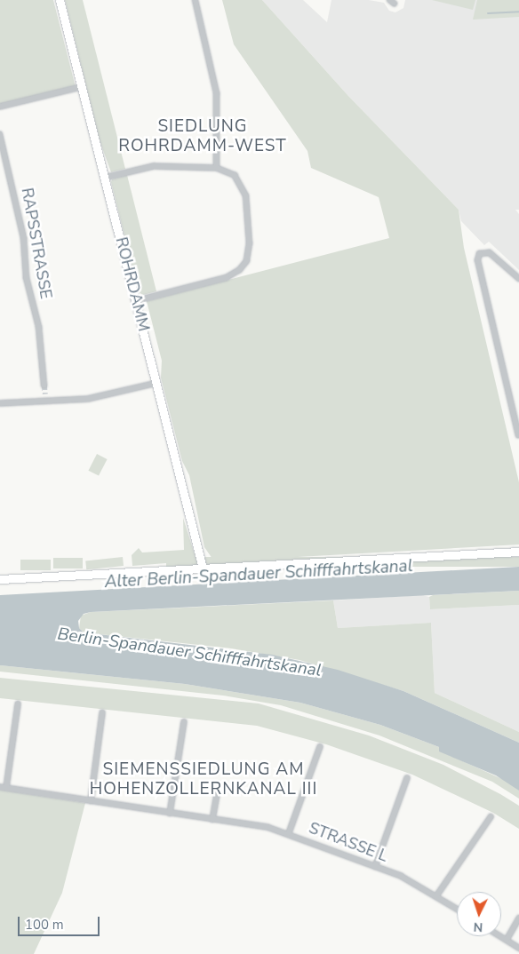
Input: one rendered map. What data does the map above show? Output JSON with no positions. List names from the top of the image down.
{
  "streets": {
    "main road": ["ROHRDAMM"],
    "street": ["RAPSSTRASSE", "STRASSE L"]
  },
  "districts": ["SIEDLUNG ROHRDAMM-WEST", "SIEMENSSIEDLUNG AM HOHENZOLLERNKANAL III"],
  "water": ["Alter Berlin-Spandauer Schifffahrtskanal", "Berlin-Spandauer Schifffahrtskanal"],
  "scale_bar": "100 m",
  "north": "bottom"
}
